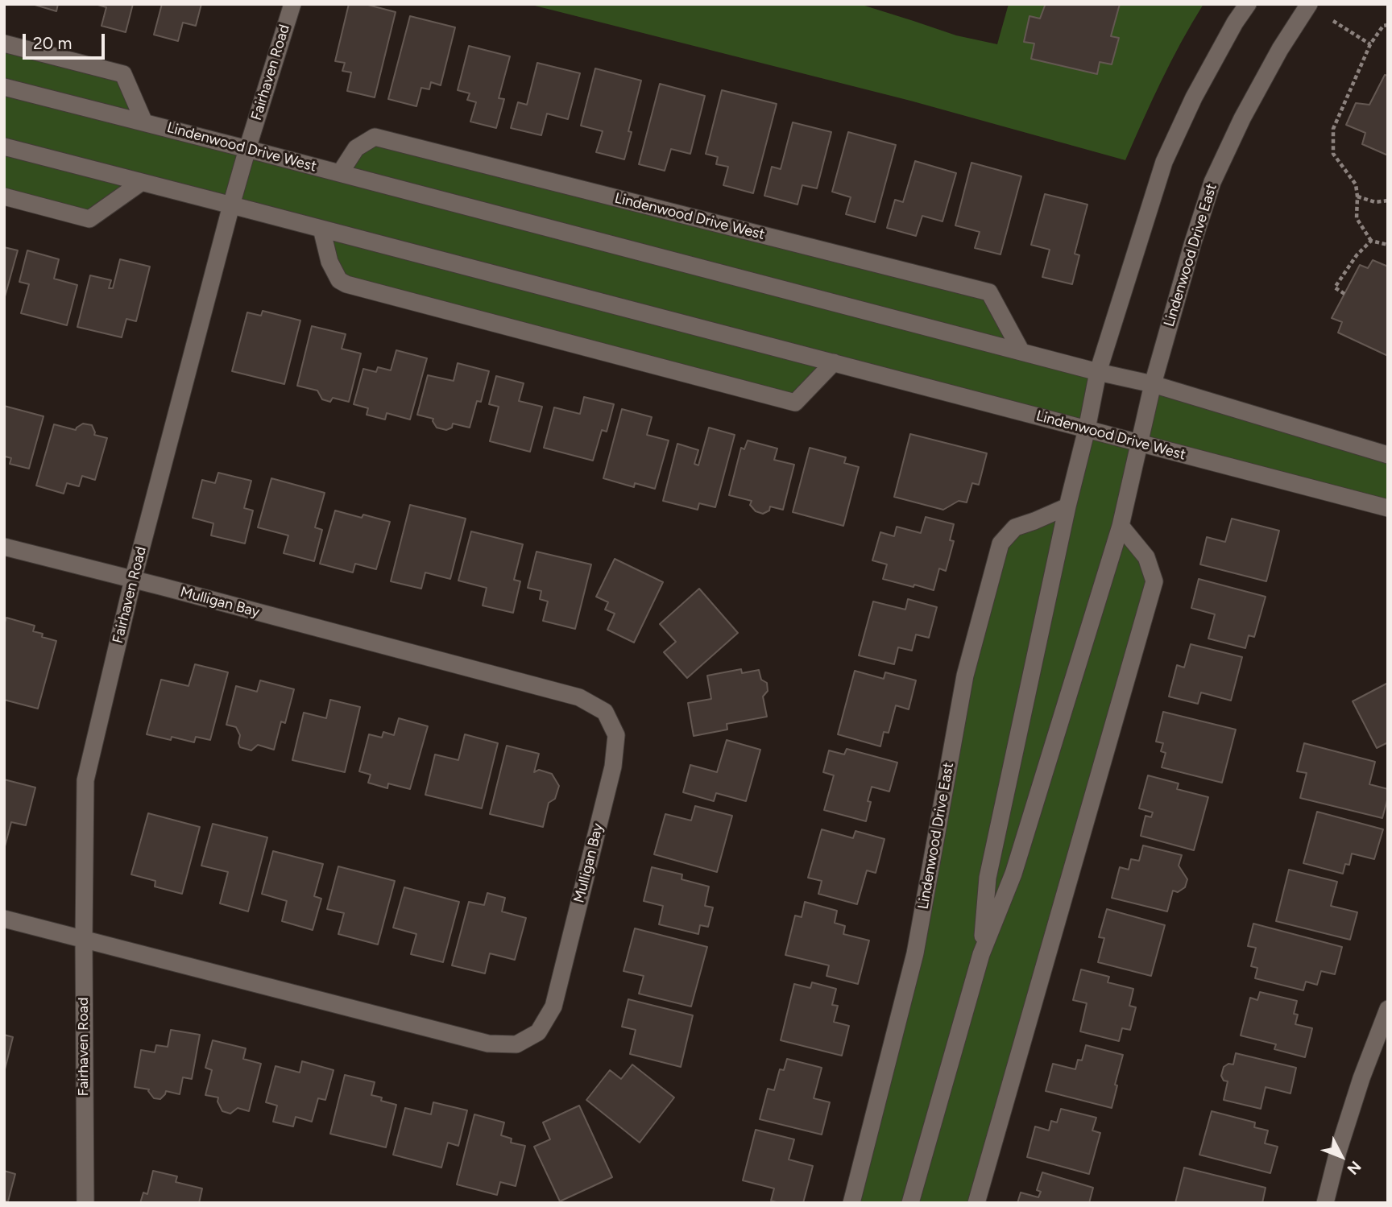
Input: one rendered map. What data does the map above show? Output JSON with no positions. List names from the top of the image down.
{
  "streets": {
    "street": [
      "Fairhaven Road",
      "Lindenwood Drive West",
      "Lindenwood Drive East",
      "Mulligan Bay"
    ]
  },
  "crossings": [
    ["Fairhaven Road", "Lindenwood Drive West"],
    ["Fairhaven Road", "Mulligan Bay"],
    ["Lindenwood Drive West", "Lindenwood Drive East"]
  ],
  "scale_bar": "20 m",
  "north": "bottom right"
}
